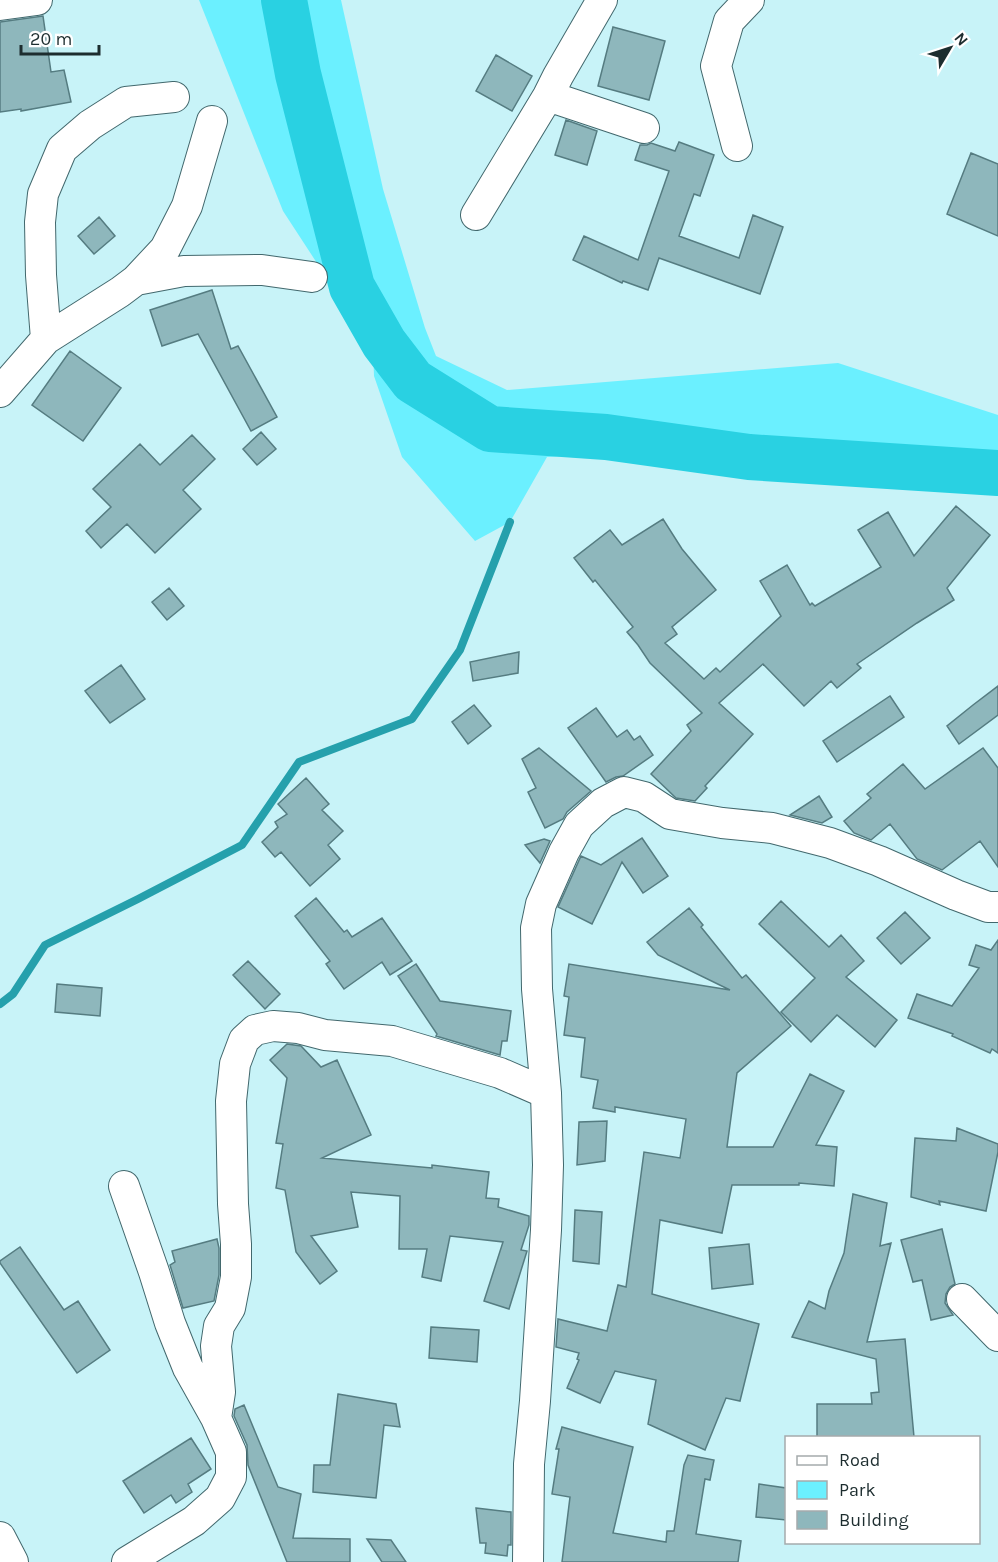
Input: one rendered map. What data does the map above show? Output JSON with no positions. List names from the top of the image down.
{
  "legend": ["Road", "Park", "Building"],
  "scale_bar": "20 m",
  "north": "top right"
}
